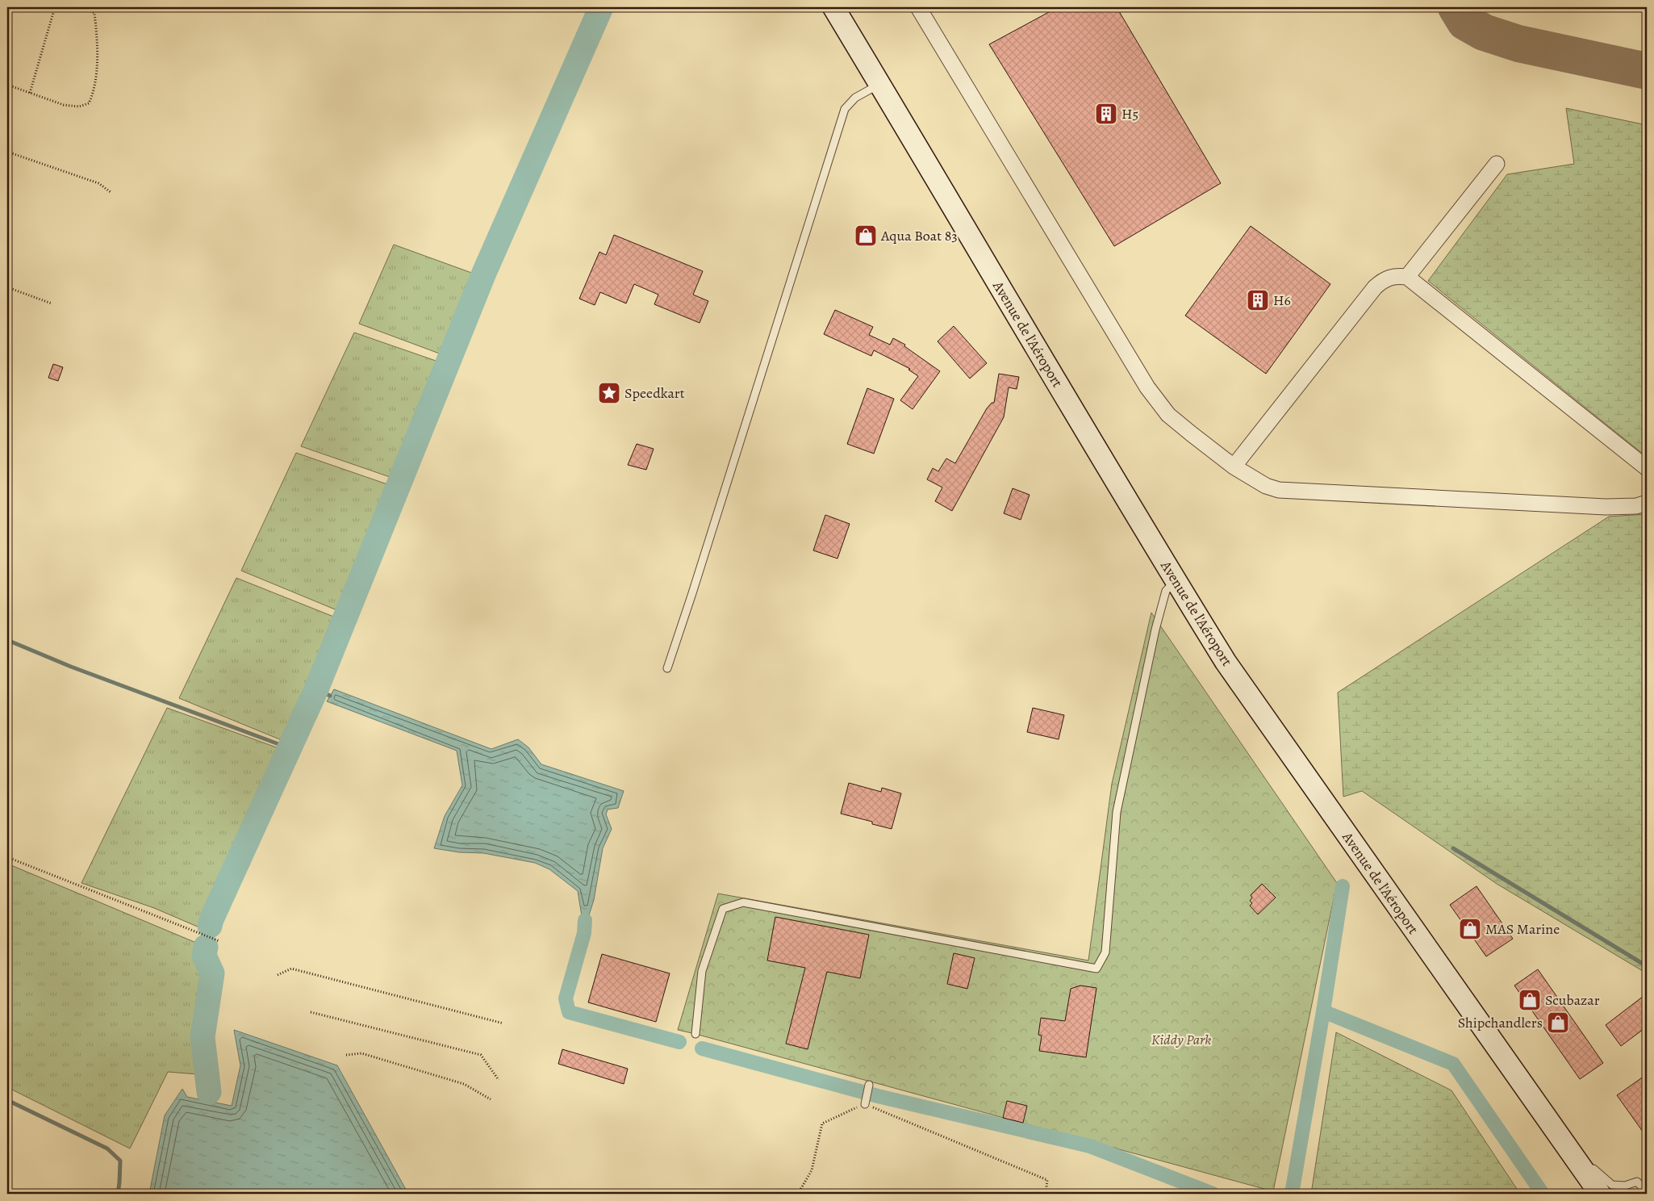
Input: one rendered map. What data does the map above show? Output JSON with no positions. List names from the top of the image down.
{
  "streets": {
    "main road": ["Avenue de l'Aéroport"]
  },
  "parks": ["Kiddy Park"],
  "places": {
    "building": ["H5", "H6"],
    "shop": [
      "Aqua Boat 83",
      "MAS Marine",
      "Scubazar",
      "Shipchandlers"
    ],
    "place": ["Speedkart"]
  }
}
